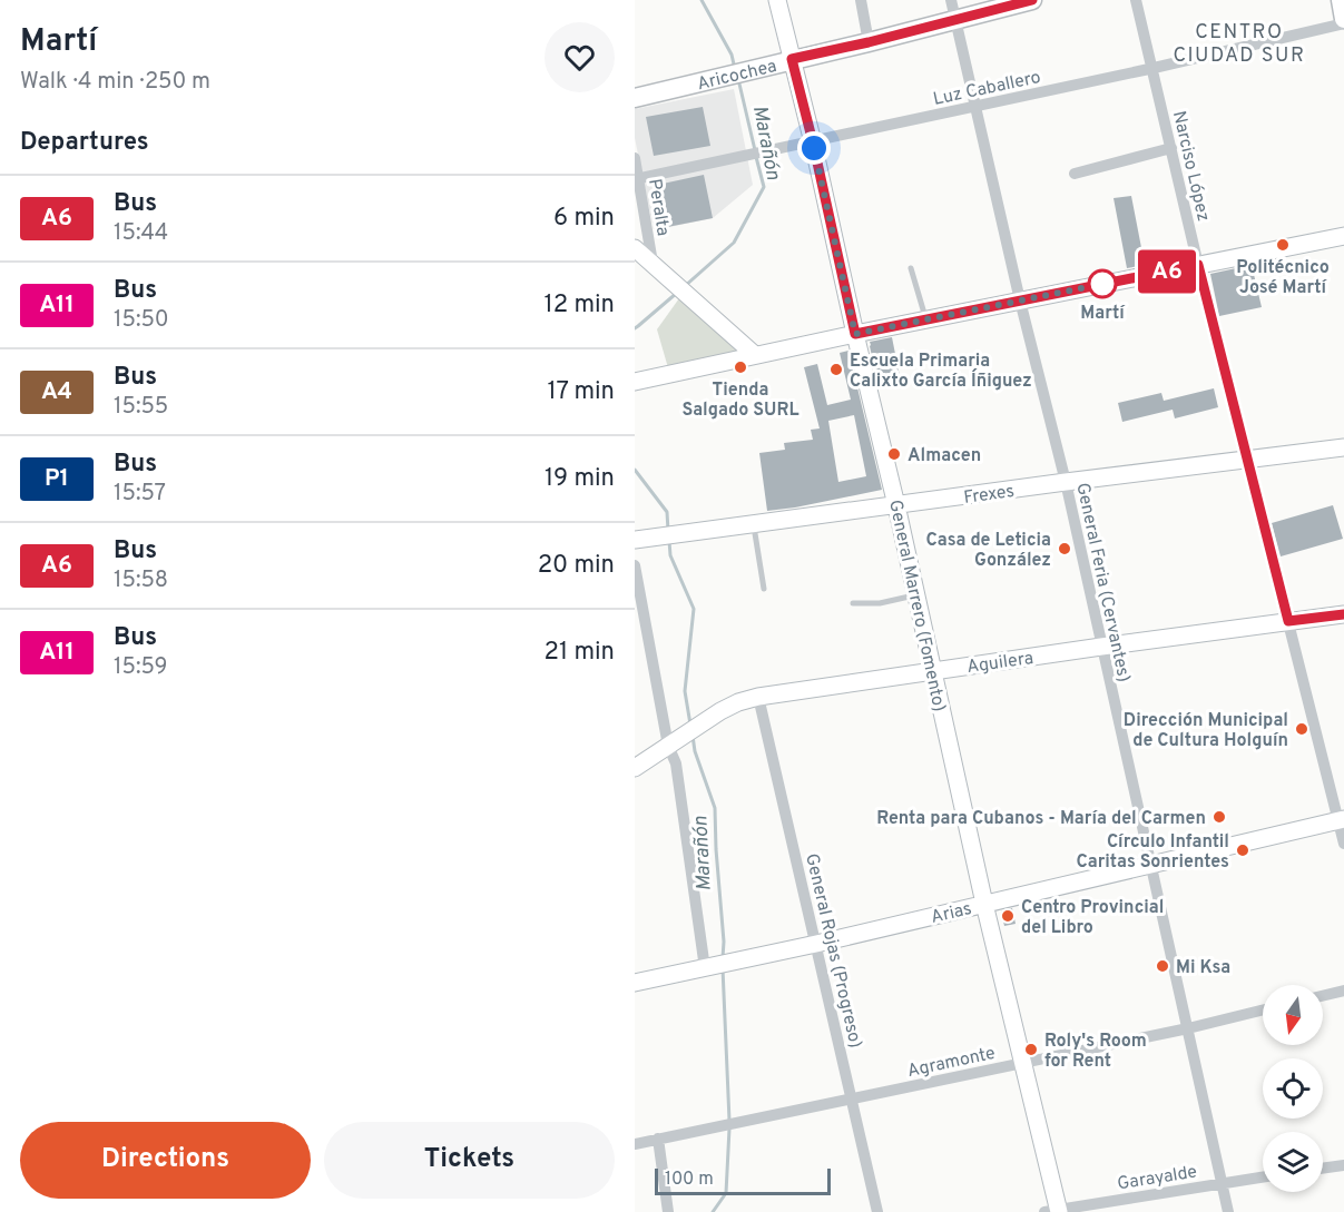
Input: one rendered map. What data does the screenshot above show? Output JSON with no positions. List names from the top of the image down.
{
  "streets": {
    "main road": ["Aricochea"],
    "street": [
      "Luz Caballero",
      "Narciso López",
      "Peralta",
      "Frexes",
      "General Feria (Cervantes)",
      "General Marrero (Fomento)",
      "Aguilera",
      "Arias",
      "General Rojas (Progreso)",
      "Agramonte",
      "Garayalde"
    ]
  },
  "crossings": [
    ["Aricochea", "General Feria (Cervantes)"],
    ["Aricochea", "General Marrero (Fomento)"],
    ["Luz Caballero", "Narciso López"],
    ["Luz Caballero", "Peralta"],
    ["Luz Caballero", "General Feria (Cervantes)"],
    ["Luz Caballero", "General Marrero (Fomento)"],
    ["Narciso López", "Frexes"],
    ["Narciso López", "Aguilera"],
    ["Narciso López", "Arias"],
    ["Frexes", "General Feria (Cervantes)"],
    ["Frexes", "General Marrero (Fomento)"],
    ["General Feria (Cervantes)", "Aguilera"],
    ["General Feria (Cervantes)", "Arias"],
    ["General Feria (Cervantes)", "Agramonte"],
    ["General Feria (Cervantes)", "Garayalde"],
    ["General Marrero (Fomento)", "Aguilera"],
    ["General Marrero (Fomento)", "Arias"],
    ["General Marrero (Fomento)", "Agramonte"],
    ["General Marrero (Fomento)", "Garayalde"],
    ["Aguilera", "General Rojas (Progreso)"],
    ["Arias", "General Rojas (Progreso)"],
    ["General Rojas (Progreso)", "Agramonte"]
  ],
  "districts": ["CENTRO CIUDAD SUR"],
  "water": ["Marañón"],
  "places": [
    "Politécnico José Martí",
    "Martí",
    "Tienda Salgado SURL",
    "Escuela Primaria Calixto García Íñiguez",
    "Almacen",
    "Casa de Leticia González",
    "Dirección Municipal de Cultura Holguín",
    "Renta para Cubanos - María del Carmen",
    "Círculo Infantil Caritas Sonrientes",
    "Centro Provincial del Libro",
    "Mi Ksa",
    "Roly's Room for Rent"
  ],
  "lines": ["bus line A6"],
  "scale_bar": "100 m",
  "north": "bottom",
  "page": {
    "heading": [
      ["Martí", "Walk · 4 min · 250 m"],
      "Departures"
    ],
    "on_map": "A6",
    "list": [
      {
        "mark": "A6",
        "name": "Bus",
        "note": "15:44",
        "value": "6 min"
      },
      {
        "mark": "A11",
        "name": "Bus",
        "note": "15:50",
        "value": "12 min"
      },
      {
        "mark": "A4",
        "name": "Bus",
        "note": "15:55",
        "value": "17 min"
      },
      {
        "mark": "P1",
        "name": "Bus",
        "note": "15:57",
        "value": "19 min"
      },
      {
        "mark": "A6",
        "name": "Bus",
        "note": "15:58",
        "value": "20 min"
      },
      {
        "mark": "A11",
        "name": "Bus",
        "note": "15:59",
        "value": "21 min"
      }
    ],
    "buttons": ["Directions", "Tickets"],
    "scale": "100 m"
  }
}
